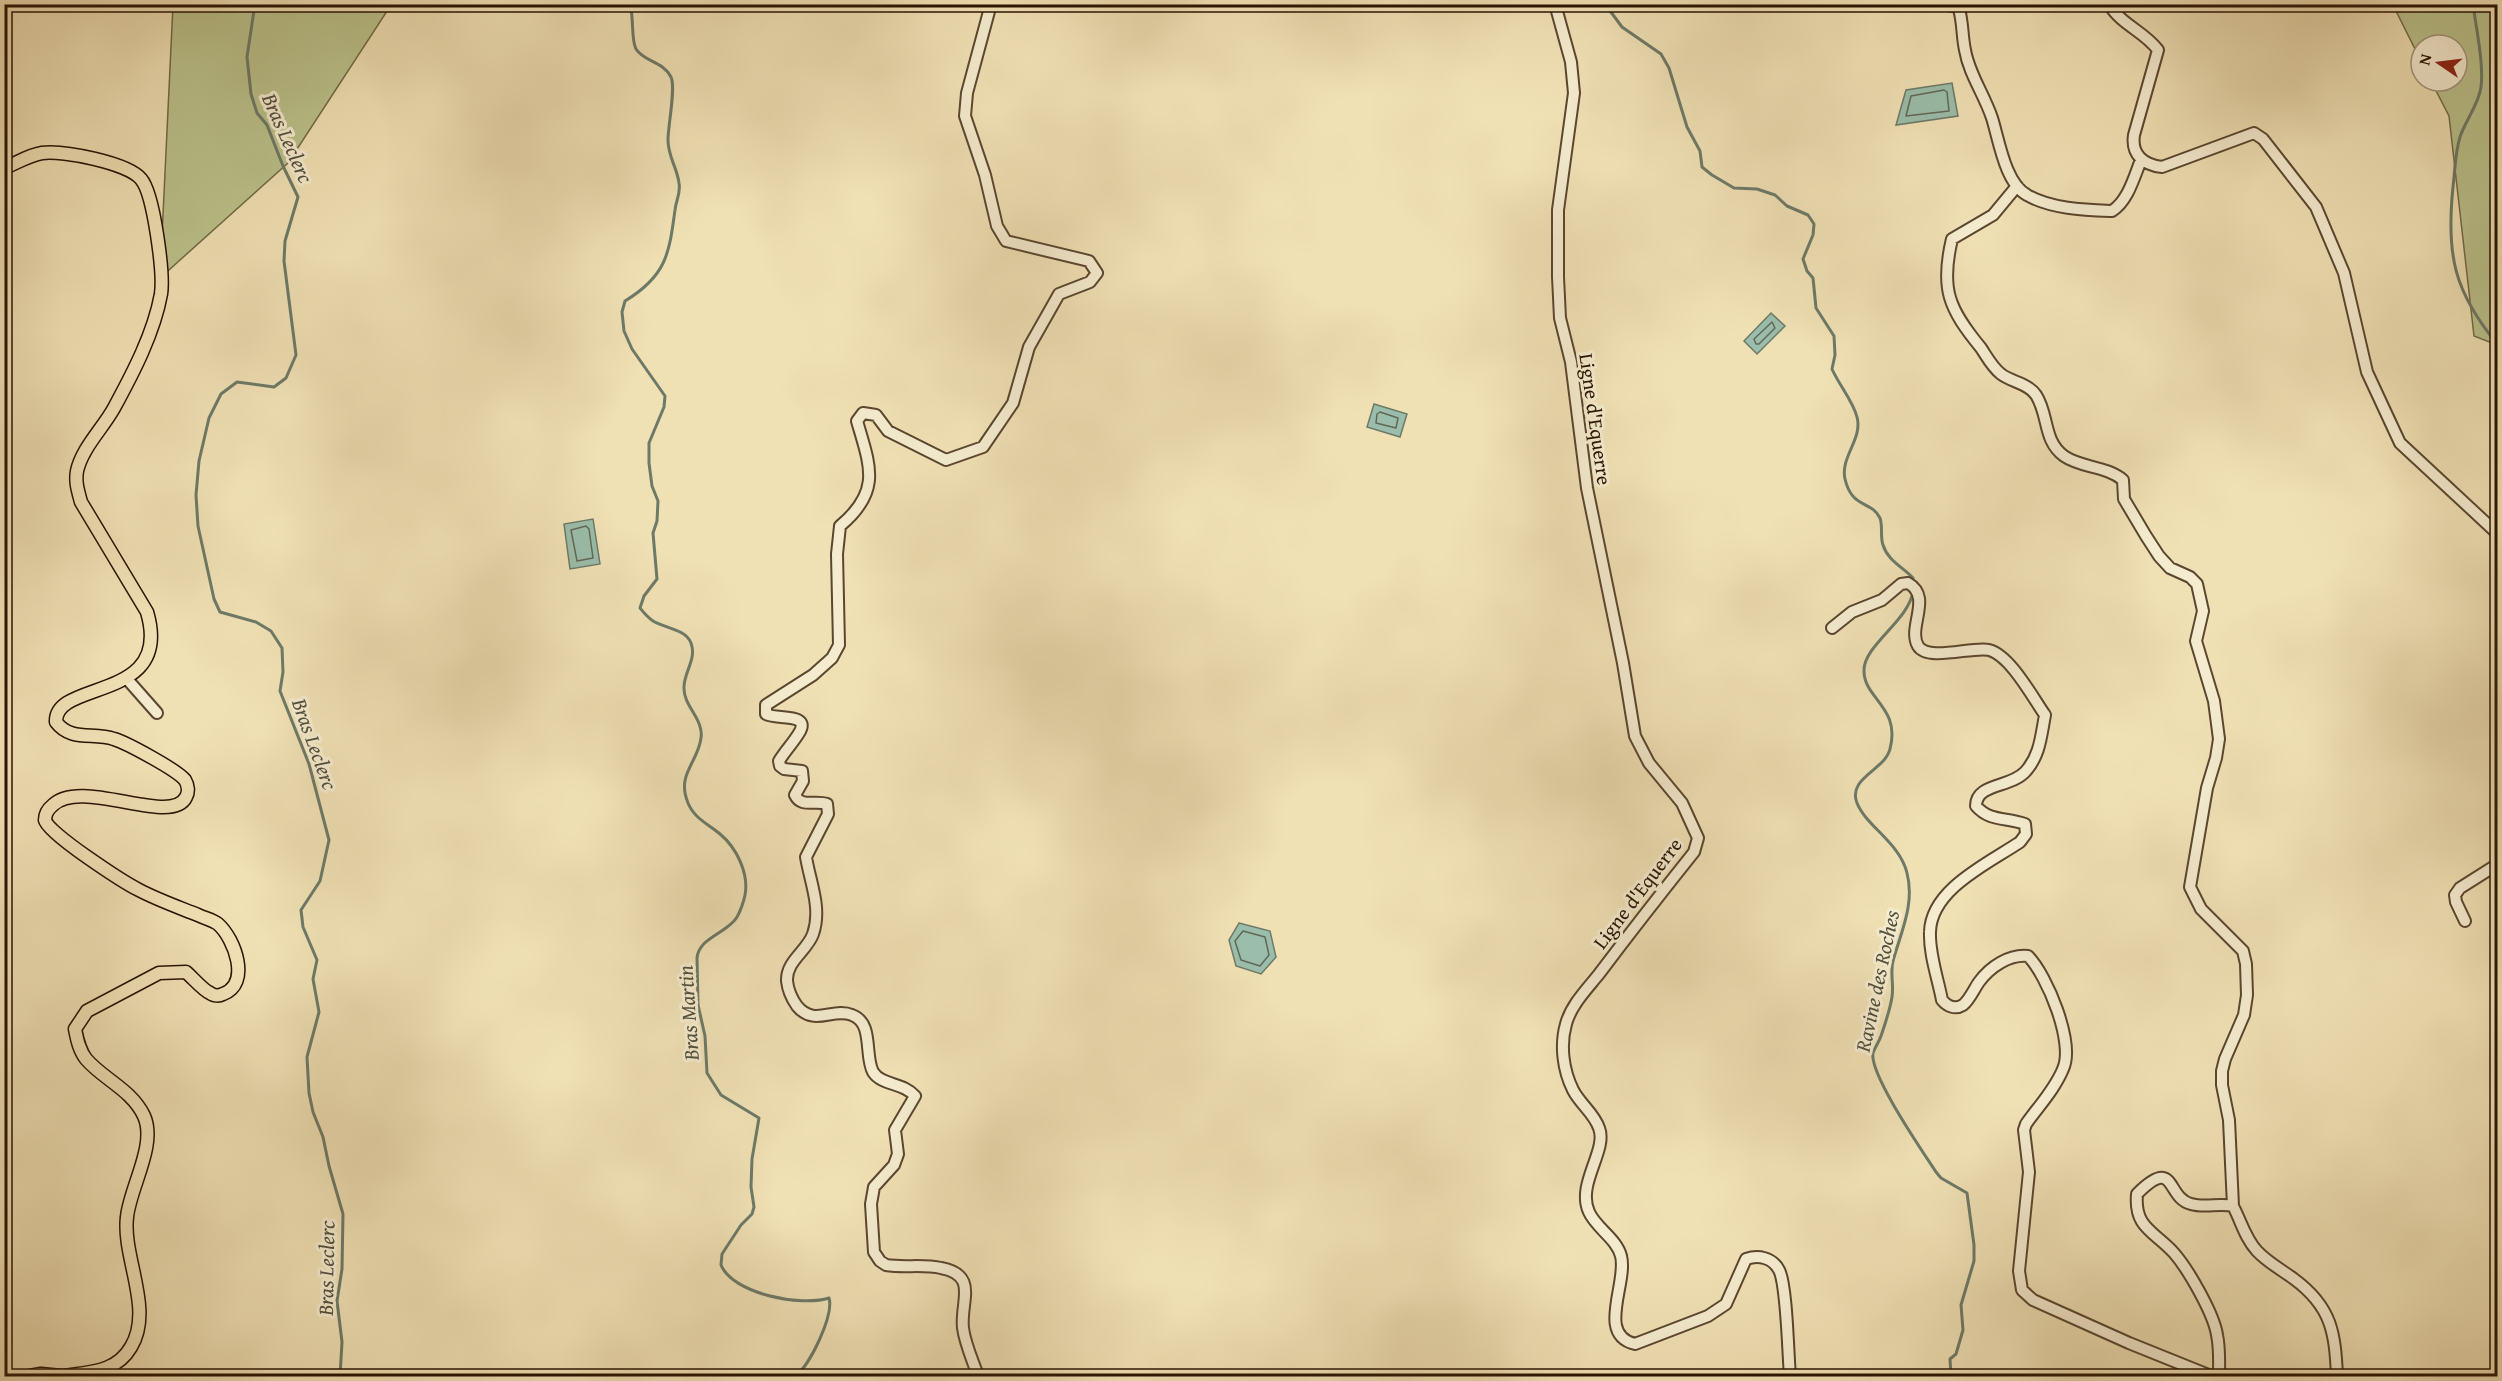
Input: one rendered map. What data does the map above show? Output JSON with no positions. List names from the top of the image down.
{
  "streets": {
    "street": ["Ligne d'Equerre"]
  },
  "water": ["Bras Leclerc", "Ravine des Roches", "Bras Martin"],
  "north": "left"
}
